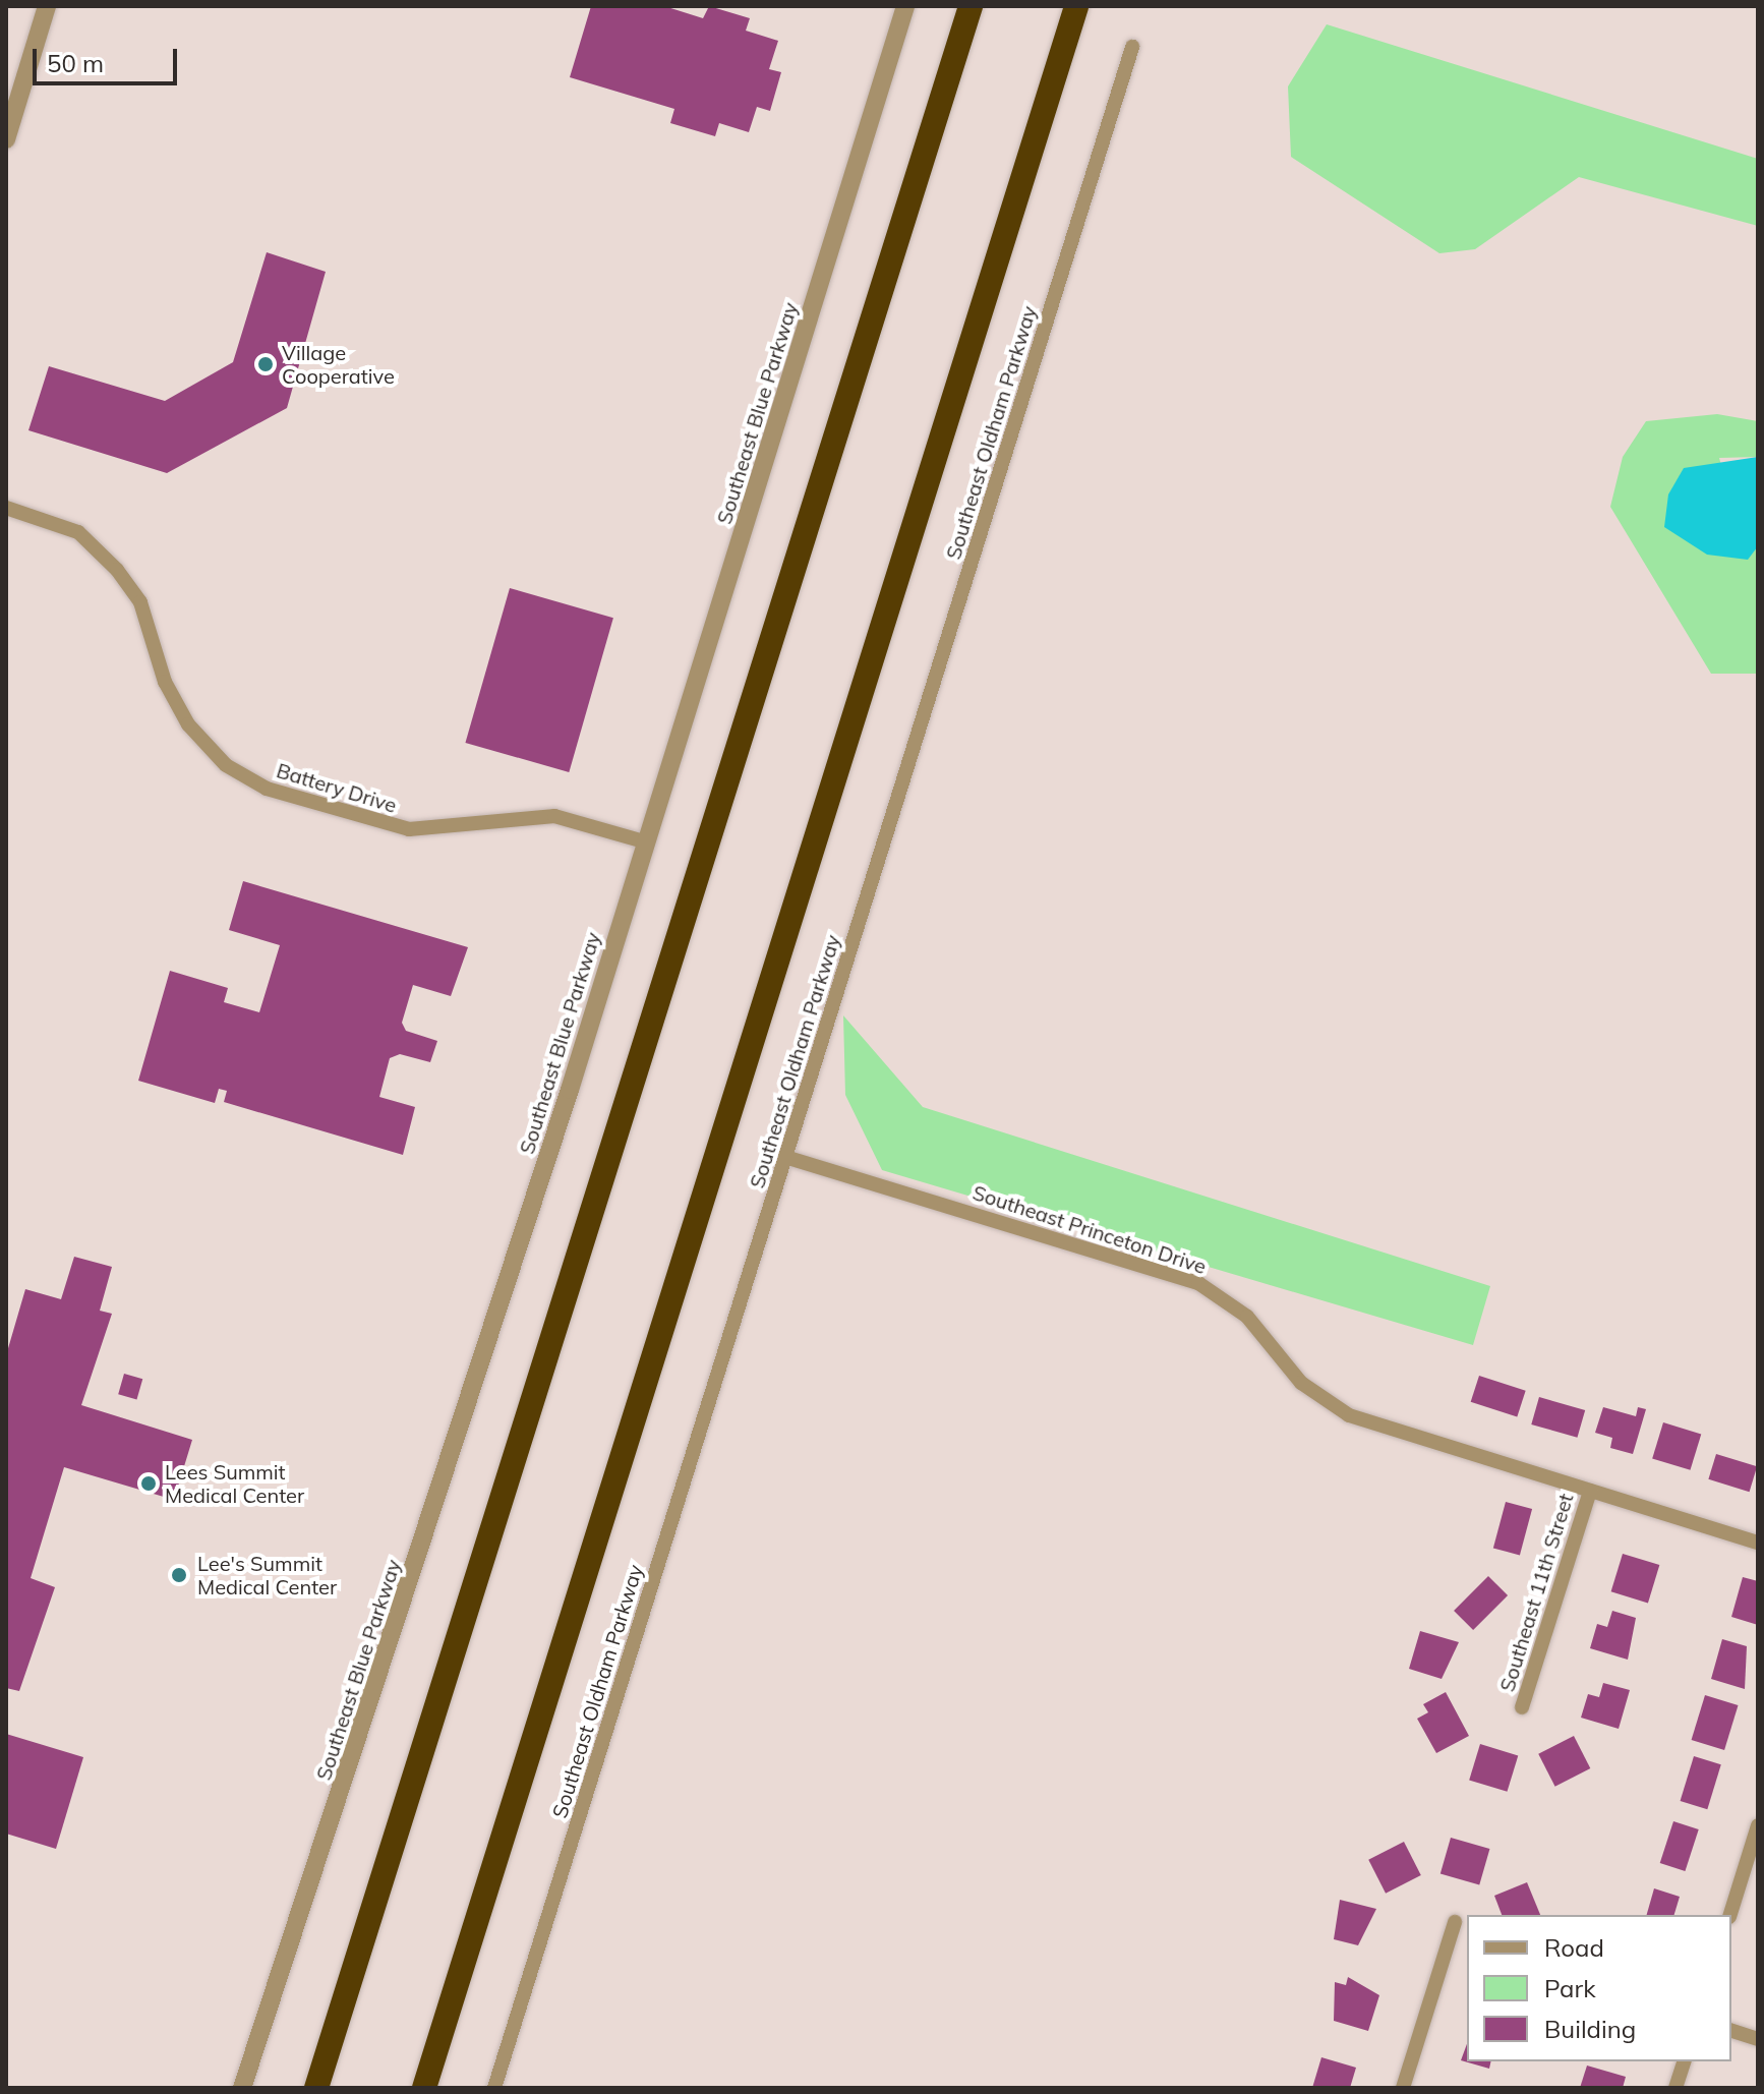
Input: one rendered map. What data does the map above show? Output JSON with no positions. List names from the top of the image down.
{
  "streets": {
    "street": [
      "Southeast Blue Parkway",
      "Southeast Oldham Parkway",
      "Battery Drive",
      "Southeast Princeton Drive",
      "Southeast 11th Street"
    ]
  },
  "crossings": [
    ["Southeast Blue Parkway", "Battery Drive"],
    ["Southeast Oldham Parkway", "Southeast Princeton Drive"],
    ["Southeast Princeton Drive", "Southeast 11th Street"]
  ],
  "places": ["Village Cooperative", "Lees Summit Medical Center", "Lee's Summit Medical Center"],
  "legend": ["Road", "Park", "Building"],
  "scale_bar": "50 m"
}
